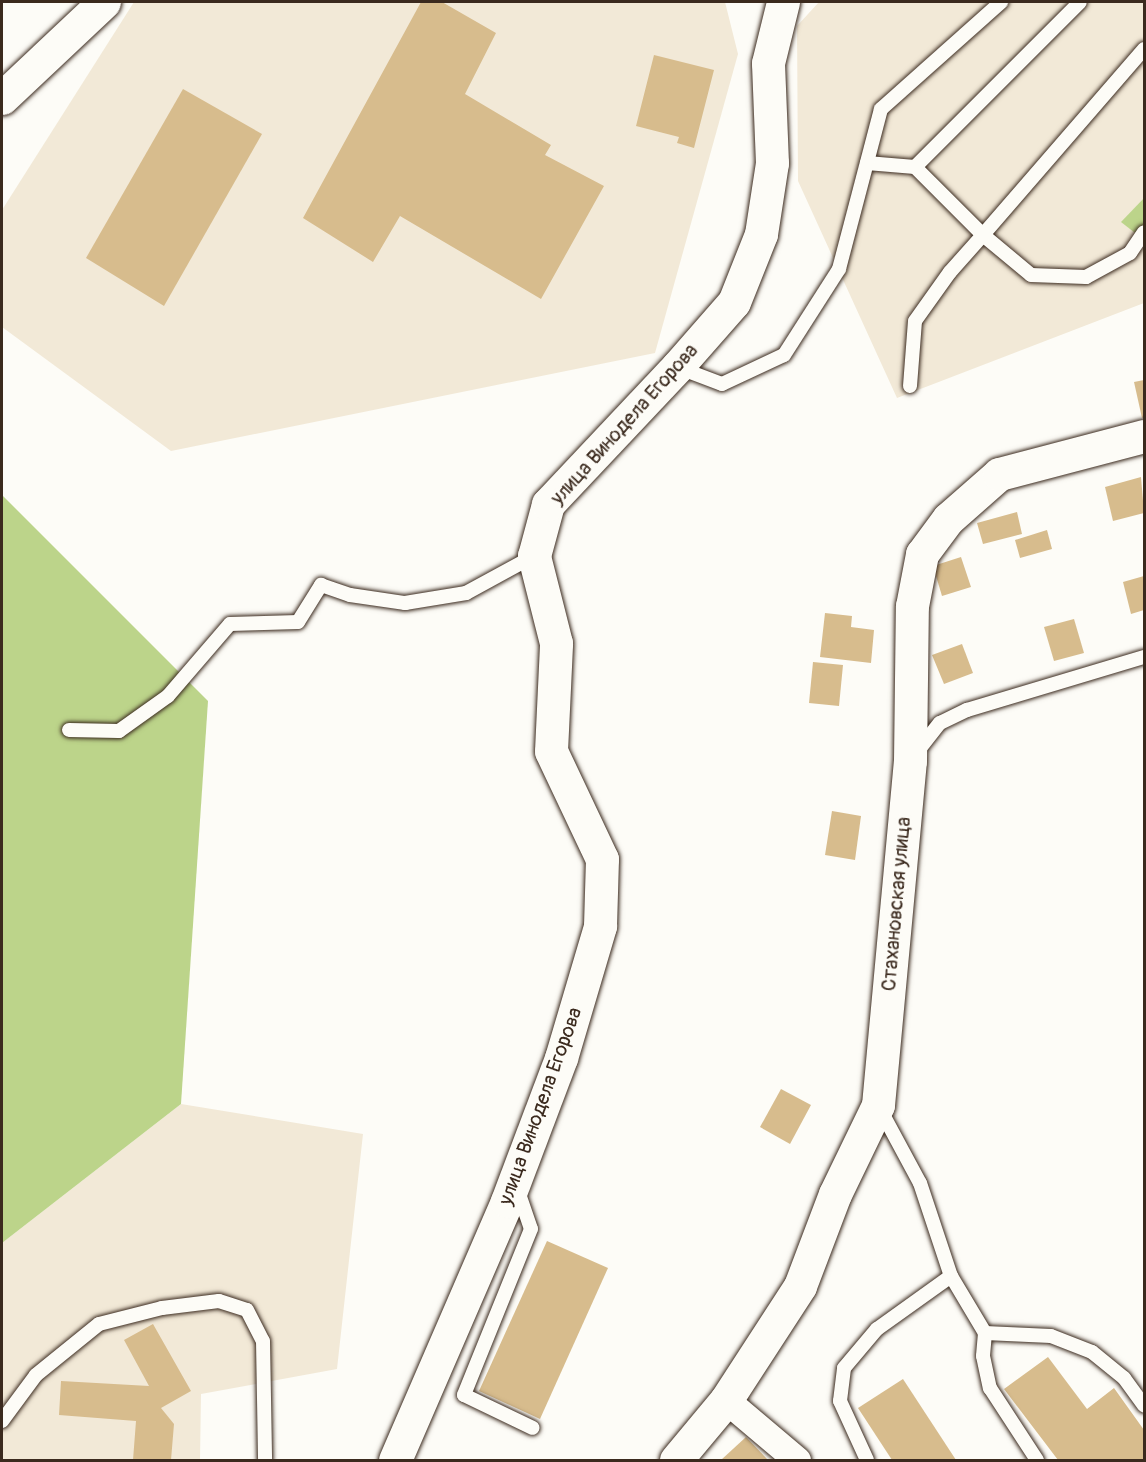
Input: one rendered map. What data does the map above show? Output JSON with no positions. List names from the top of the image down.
{
  "streets": {
    "main road": ["улица Винодела Егорова", "Стахановская улица"]
  }
}
